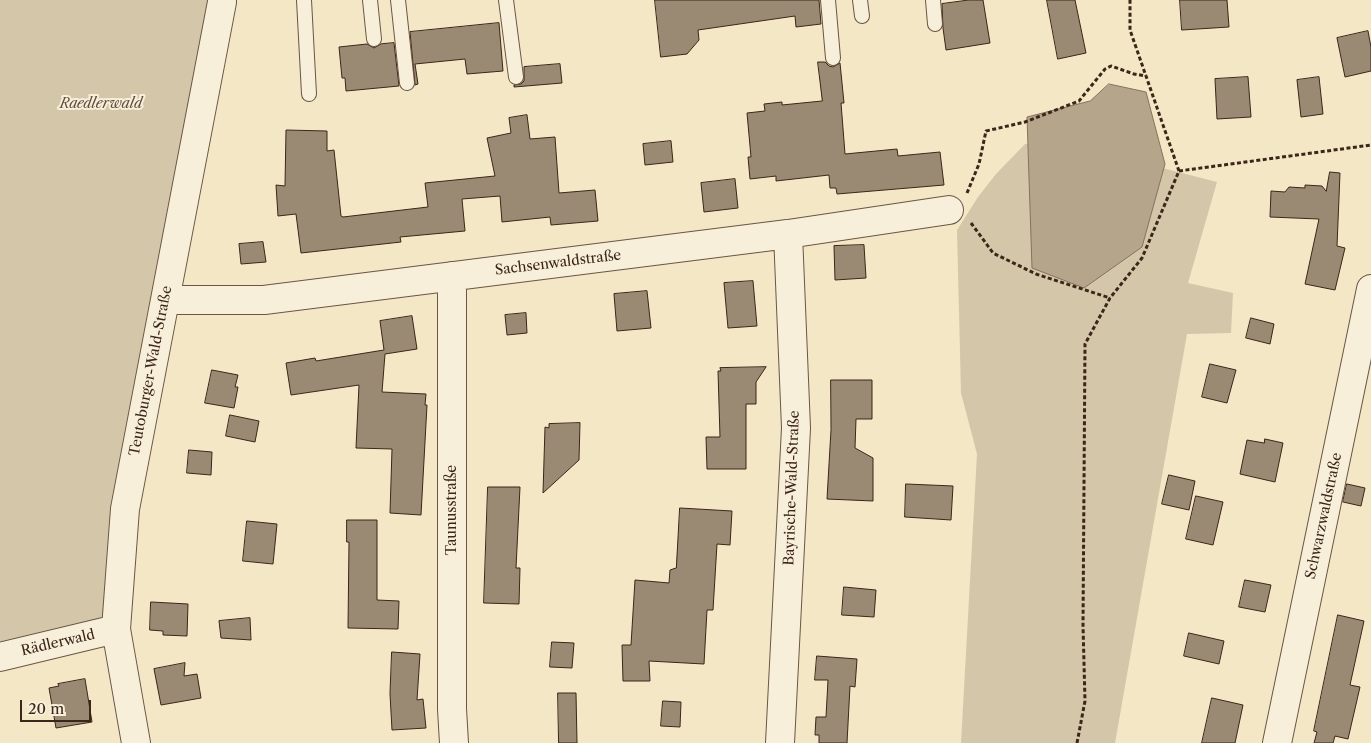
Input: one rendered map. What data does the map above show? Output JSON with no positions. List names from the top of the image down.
{
  "streets": {
    "street": [
      "Sachsenwaldstraße",
      "Teutoburger-Wald-Straße",
      "Bayrische-Wald-Straße",
      "Taunusstraße",
      "Schwarzwaldstraße",
      "Rädlerwald"
    ]
  },
  "crossings": [
    ["Sachsenwaldstraße", "Teutoburger-Wald-Straße"],
    ["Sachsenwaldstraße", "Bayrische-Wald-Straße"],
    ["Sachsenwaldstraße", "Taunusstraße"],
    ["Teutoburger-Wald-Straße", "Rädlerwald"]
  ],
  "parks": ["Raedlerwald"],
  "scale_bar": "20 m"
}
